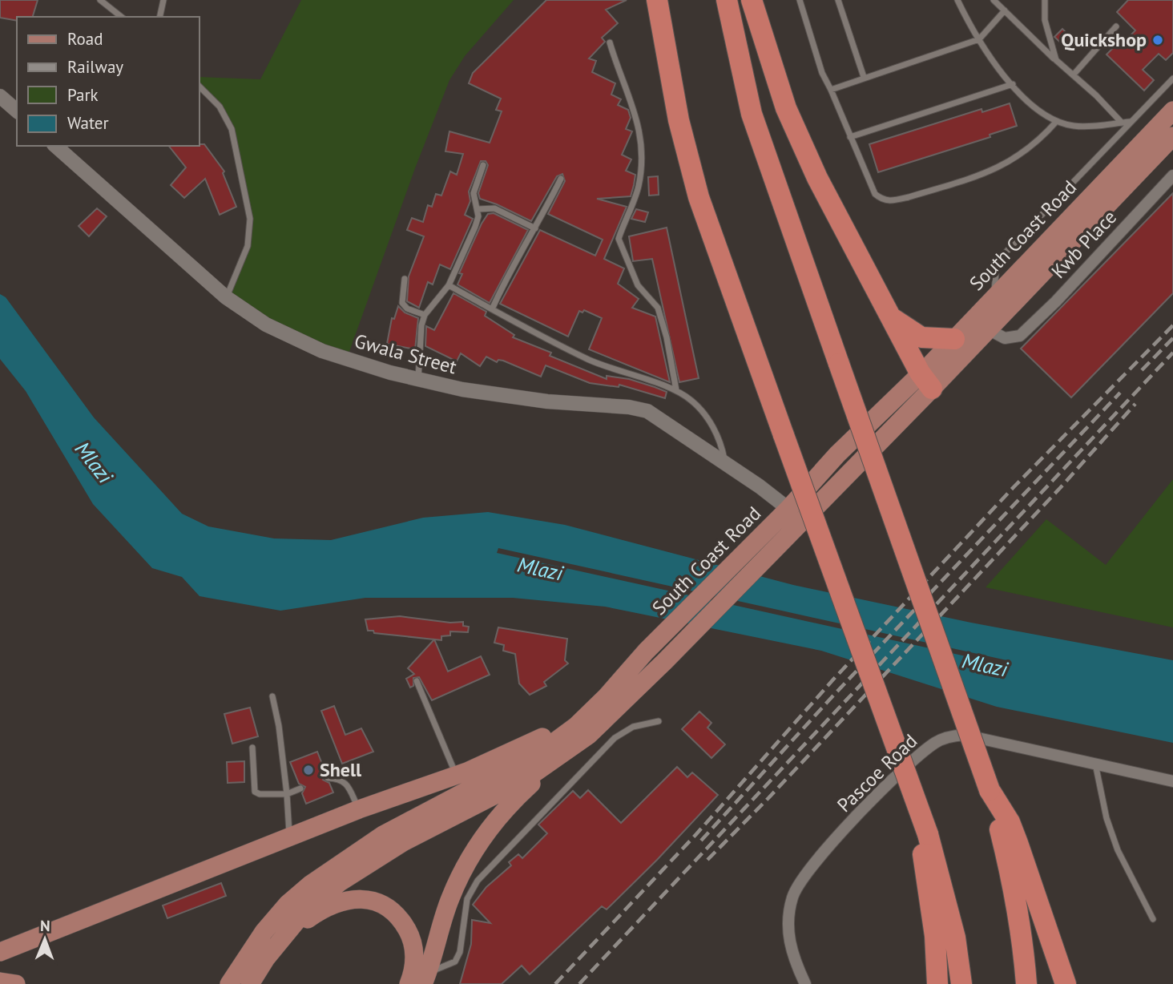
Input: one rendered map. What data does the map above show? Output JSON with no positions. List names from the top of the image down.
{
  "streets": {
    "main road": ["South Coast Road"],
    "street": ["Kwb Place", "Gwala Street", "Pascoe Road"]
  },
  "crossings": [
    ["South Coast Road", "Kwb Place"],
    ["South Coast Road", "Gwala Street"]
  ],
  "water": ["Mlazi"],
  "places": ["Quickshop", "Shell"],
  "legend": [
    "Road",
    "Railway",
    "Park",
    "Water"
  ],
  "north": "top"
}
